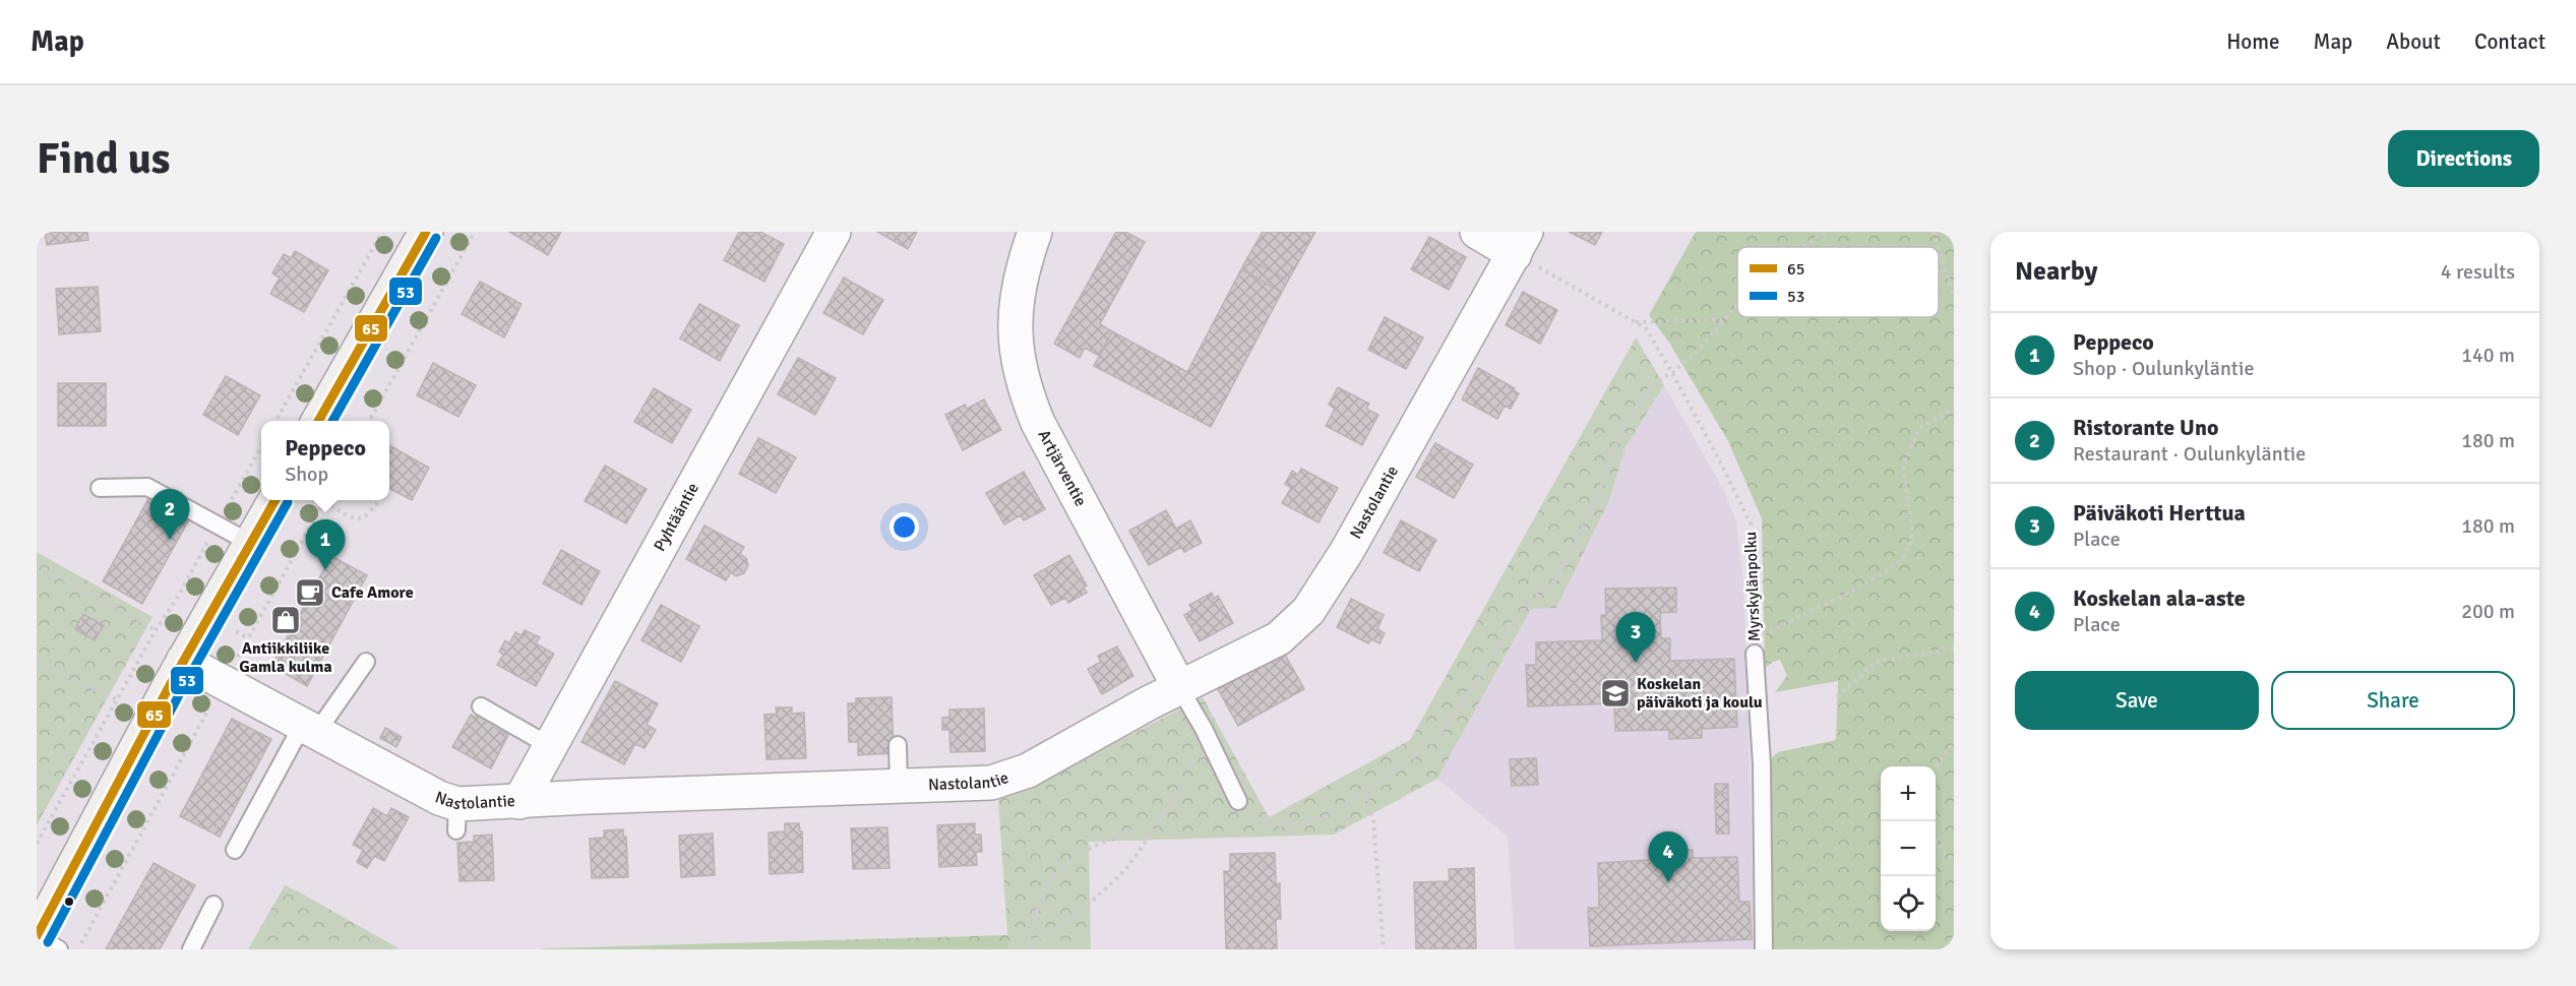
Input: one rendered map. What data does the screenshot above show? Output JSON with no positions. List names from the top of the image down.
{
  "streets": {
    "street": ["Artjärventie", "Nastolantie", "Pyhtääntie"],
    "lane": ["Myrskylänpolku"]
  },
  "crossings": [
    ["Artjärventie", "Nastolantie"],
    ["Nastolantie", "Pyhtääntie"],
    ["Nastolantie", "Myrskylänpolku"]
  ],
  "places": {
    "cafe": ["Cafe Amore"],
    "shop": ["Antiikkiliike Gamla kulma"],
    "school or university": ["Koskelan päiväkoti ja koulu"]
  },
  "lines": ["transit line 65", "transit line 53"],
  "legend": ["65", "53"],
  "page": {
    "header": "Map",
    "nav": [
      "Home",
      "Map",
      "About",
      "Contact"
    ],
    "buttons": [
      "Directions",
      ["Save", "Share"]
    ],
    "title": "Find us",
    "heading": ["Nearby", "4 results"],
    "list": [
      {
        "mark": "1",
        "name": "Peppeco",
        "note": "Shop · Oulunkyläntie",
        "value": "140 m"
      },
      {
        "mark": "2",
        "name": "Ristorante Uno",
        "note": "Restaurant · Oulunkyläntie",
        "value": "180 m"
      },
      {
        "mark": "3",
        "name": "Päiväkoti Herttua",
        "note": "Place",
        "value": "180 m"
      },
      {
        "mark": "4",
        "name": "Koskelan ala-aste",
        "note": "Place",
        "value": "200 m"
      }
    ],
    "popup": ["Peppeco", "Shop"],
    "pins": [
      "2",
      "1",
      "3",
      "4"
    ],
    "map_buttons": ["+", "−"]
  }
}
